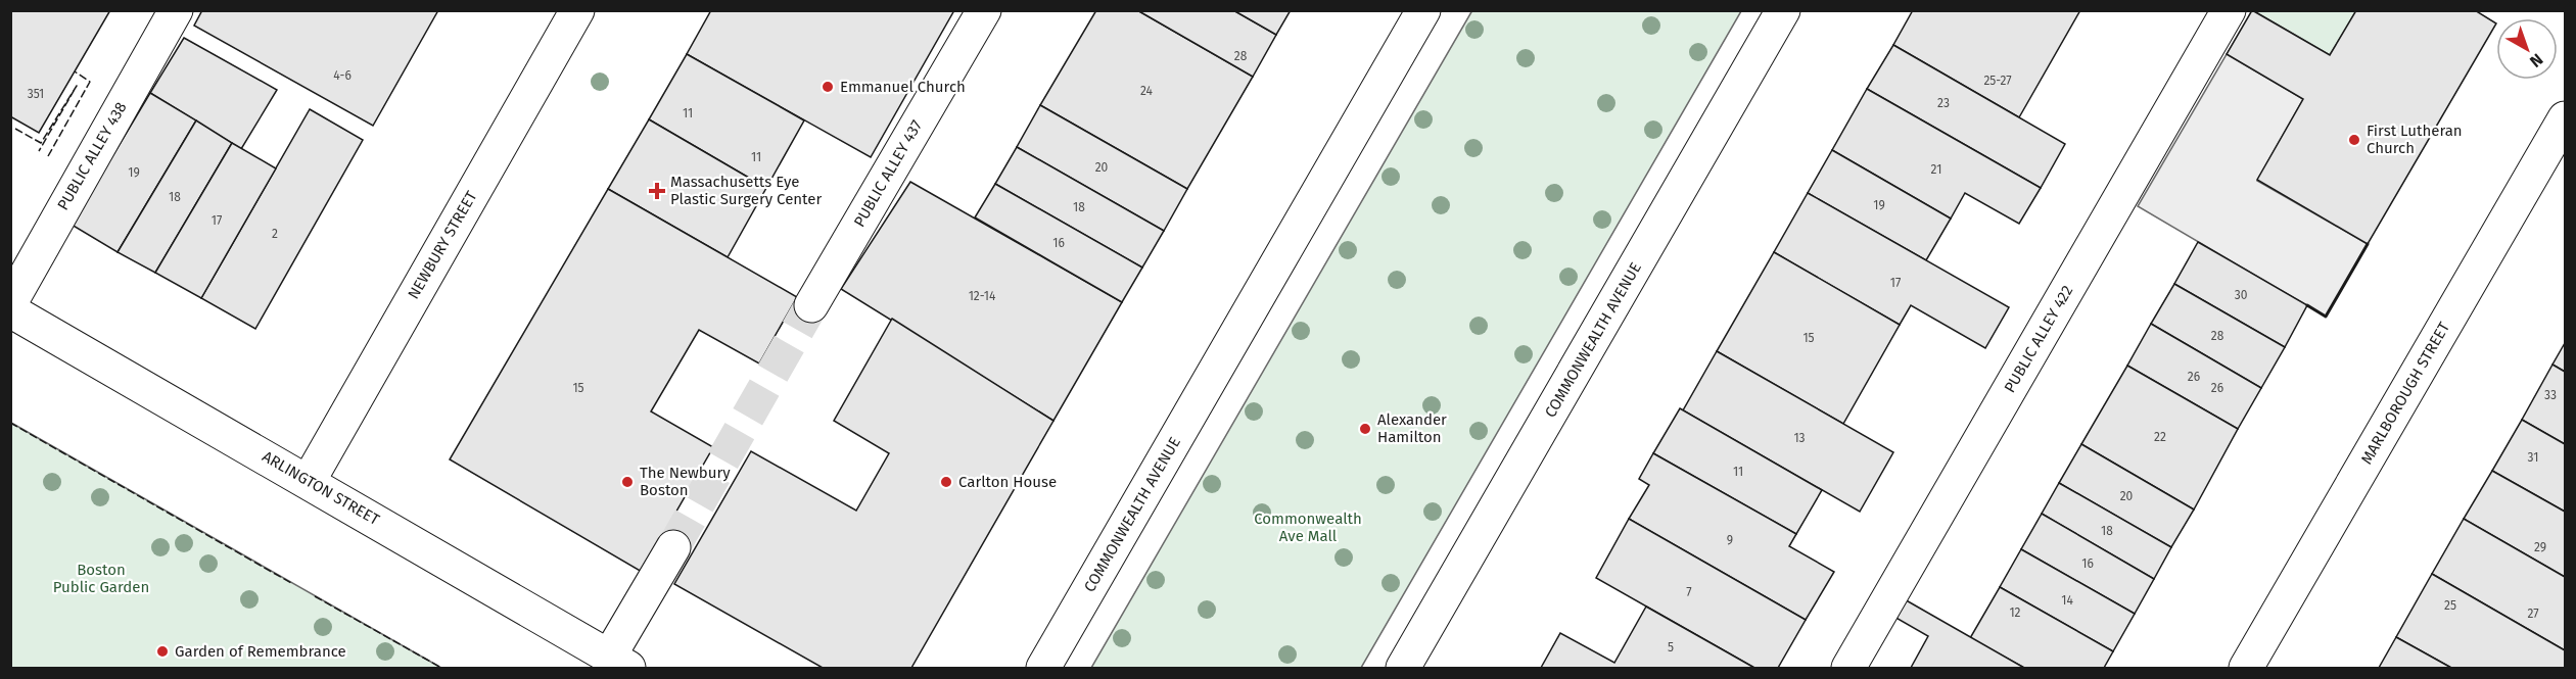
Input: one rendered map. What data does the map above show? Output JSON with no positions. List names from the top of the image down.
{
  "streets": {
    "main road": [
      "PUBLIC ALLEY 438",
      "PUBLIC ALLEY 437",
      "NEWBURY STREET",
      "PUBLIC ALLEY 422",
      "COMMONWEALTH AVENUE",
      "MARLBOROUGH STREET",
      "ARLINGTON STREET"
    ]
  },
  "crossings": [
    ["NEWBURY STREET", "ARLINGTON STREET"]
  ],
  "parks": ["Commonwealth Ave Mall", "Boston Public Garden"],
  "places": {
    "other": [
      "Emmanuel Church",
      "First Lutheran Church",
      "Alexander Hamilton",
      "The Newbury Boston",
      "Carlton House",
      "Garden of Remembrance"
    ],
    "health": ["Massachusetts Eye Plastic Surgery Center"]
  },
  "house_numbers": [
    "28",
    "4-6",
    "25-27",
    "24",
    "351",
    "23",
    "11",
    "11",
    "20",
    "21",
    "19",
    "18",
    "19",
    "18",
    "17",
    "2",
    "16",
    "17",
    "30",
    "12-14",
    "28",
    "15",
    "26",
    "15",
    "26",
    "33",
    "22",
    "13",
    "31",
    "11",
    "20",
    "18",
    "9",
    "29",
    "16",
    "7",
    "14",
    "25",
    "12",
    "27",
    "5"
  ],
  "north": "bottom right"
}
